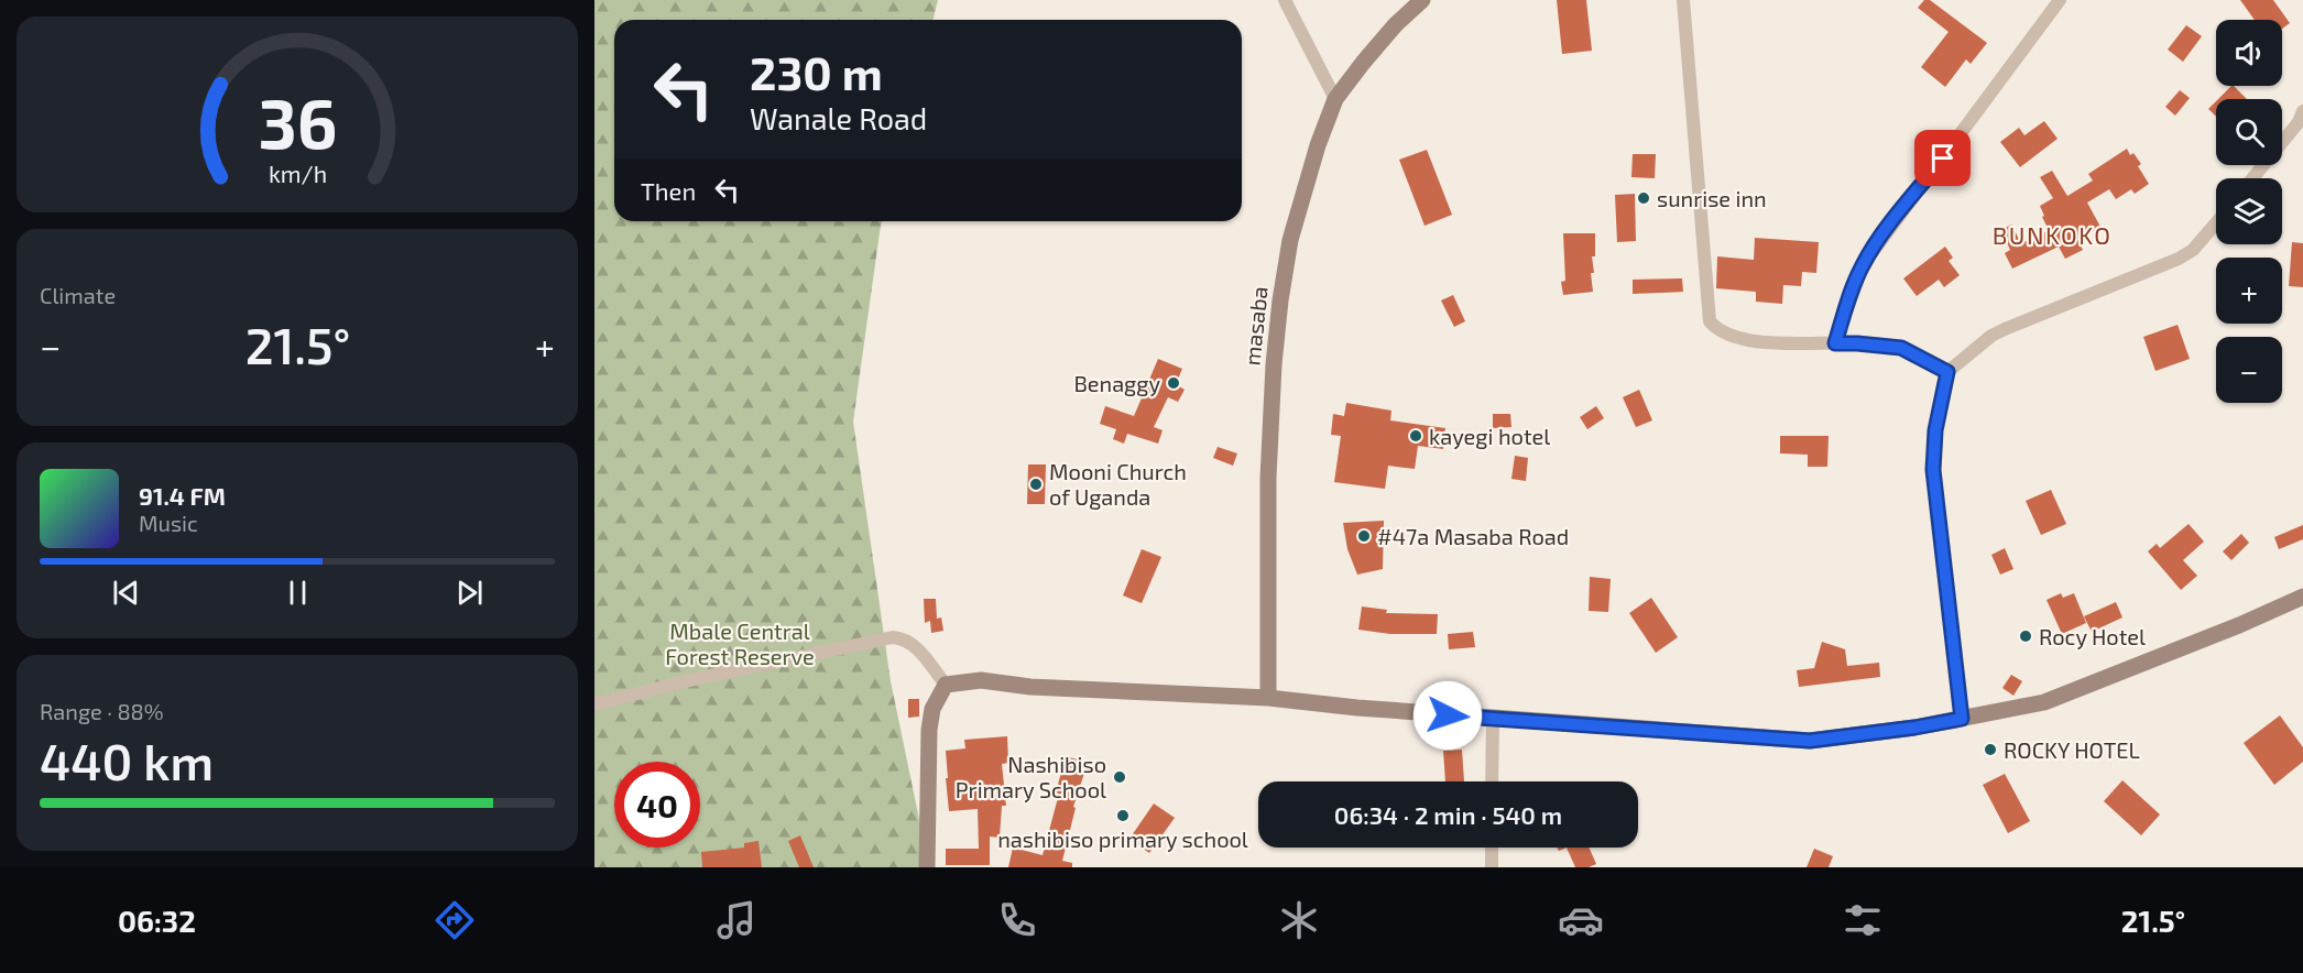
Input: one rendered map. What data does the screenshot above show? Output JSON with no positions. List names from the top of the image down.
{
  "streets": {
    "street": ["masaba"]
  },
  "districts": ["BUNKOKO"],
  "parks": ["Mbale Central Forest Reserve"],
  "places": [
    "sunrise inn",
    "Benaggy",
    "kayegi hotel",
    "Mooni Church of Uganda",
    "#47a Masaba Road",
    "Rocy Hotel",
    "ROCKY HOTEL",
    "Nashibiso Primary School",
    "nashibiso primary school"
  ],
  "page": {
    "map_buttons": ["+", "−"],
    "turn": ["230 m", "Wanale Road"],
    "then": "Then",
    "tile": [
      "Climate",
      ["Range · 88%", "440 km"]
    ],
    "heat": ["−", "21.5°", "+"],
    "song": ["91.4 FM", "Music"],
    "limit": "40",
    "trip": "06:34 · 2 min · 540 m",
    "tabs": ["06:32", "21.5°"],
    "gauge": ["36", "km/h"]
  }
}
